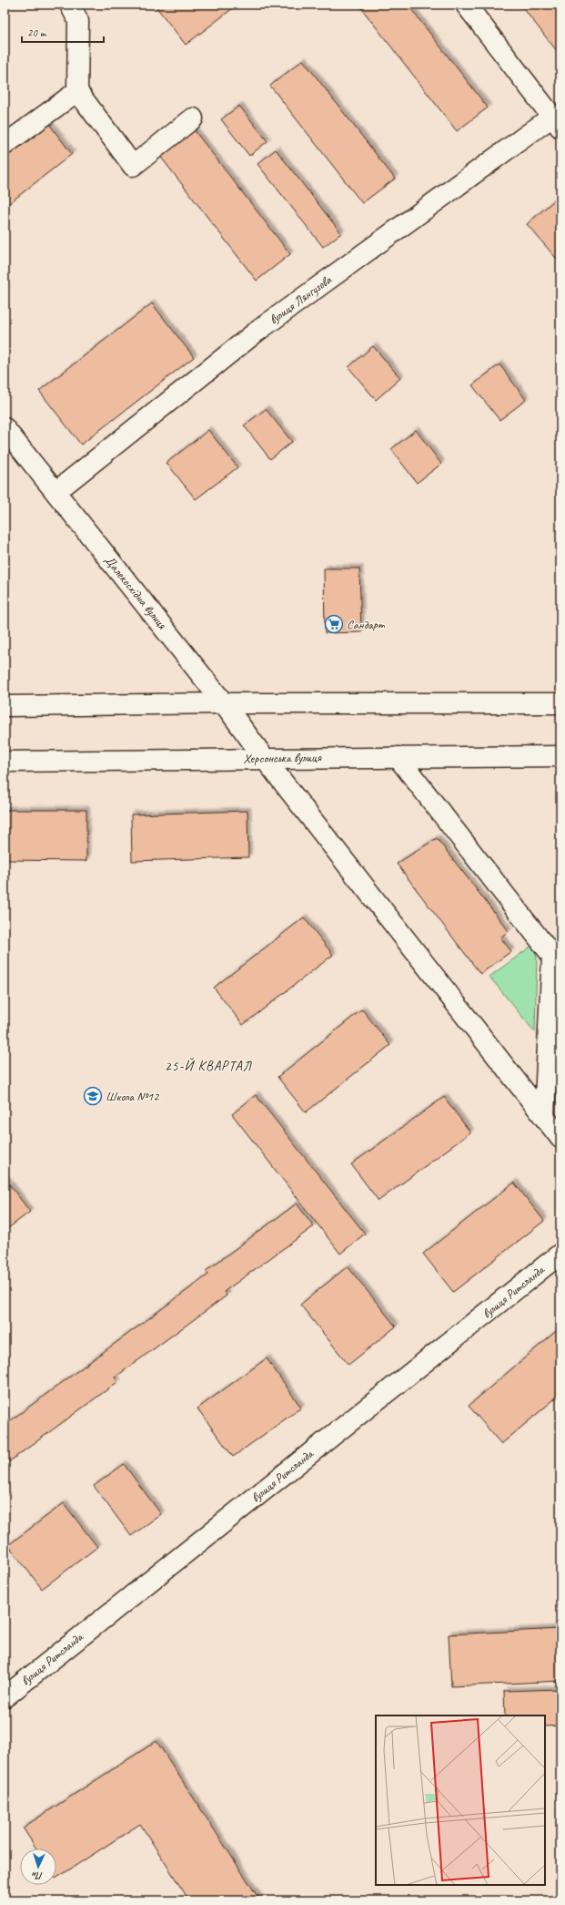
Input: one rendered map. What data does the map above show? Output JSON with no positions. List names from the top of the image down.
{
  "streets": {
    "street": [
      "вулиця Лянгузова",
      "Далекосхідна вулиця",
      "Херсонська вулиця",
      "вулиця Ритсланда"
    ]
  },
  "crossings": [
    ["вулиця Лянгузова", "Далекосхідна вулиця"],
    ["Далекосхідна вулиця", "Херсонська вулиця"]
  ],
  "districts": ["25-Й КВАРТАЛ"],
  "places": {
    "supermarket": ["Сандарт"],
    "school or university": ["Школа №12"]
  },
  "scale_bar": "20 m",
  "north": "bottom"
}
